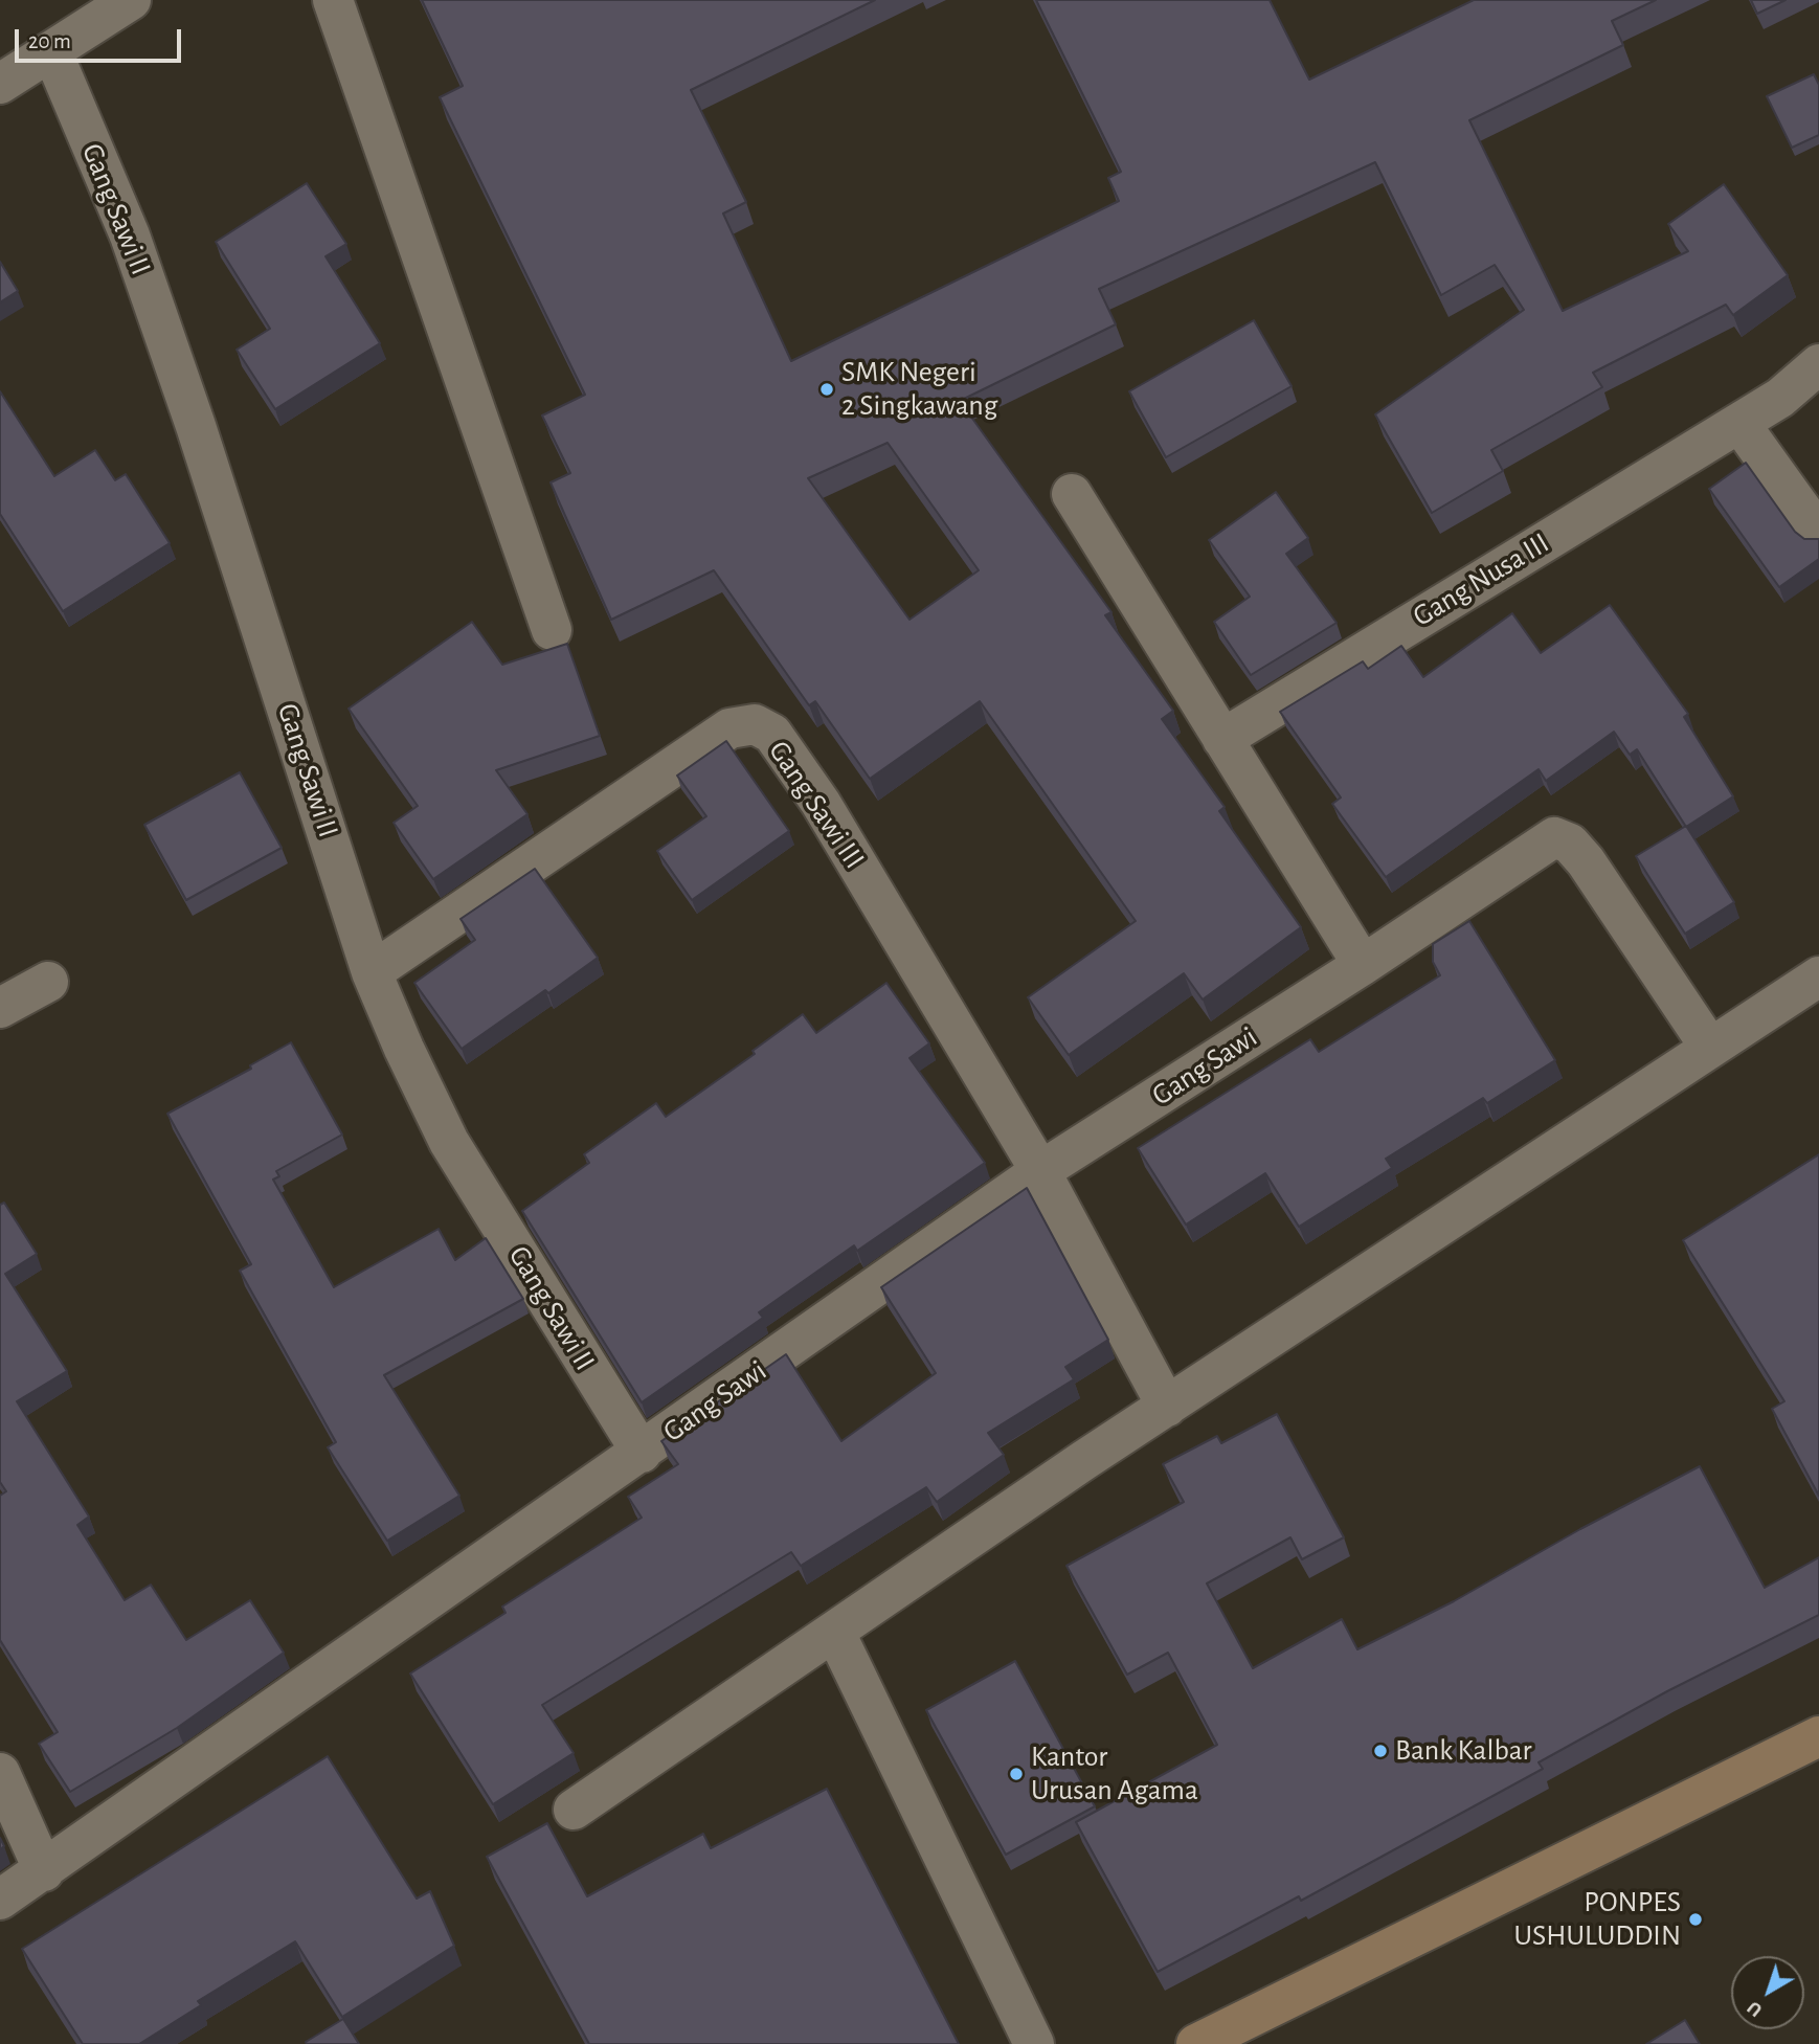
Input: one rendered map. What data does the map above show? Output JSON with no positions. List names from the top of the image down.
{
  "streets": {
    "street": [
      "Gang Sawi II",
      "Gang Nusa III",
      "Gang Sawi III",
      "Gang Sawi"
    ]
  },
  "crossings": [
    ["Gang Sawi II", "Gang Sawi III"],
    ["Gang Sawi II", "Gang Sawi"],
    ["Gang Sawi III", "Gang Sawi"]
  ],
  "places": [
    "SMK Negeri 2 Singkawang",
    "Bank Kalbar",
    "Kantor Urusan Agama",
    "PONPES USHULUDDIN"
  ],
  "scale_bar": "20 m",
  "north": "bottom left"
}
